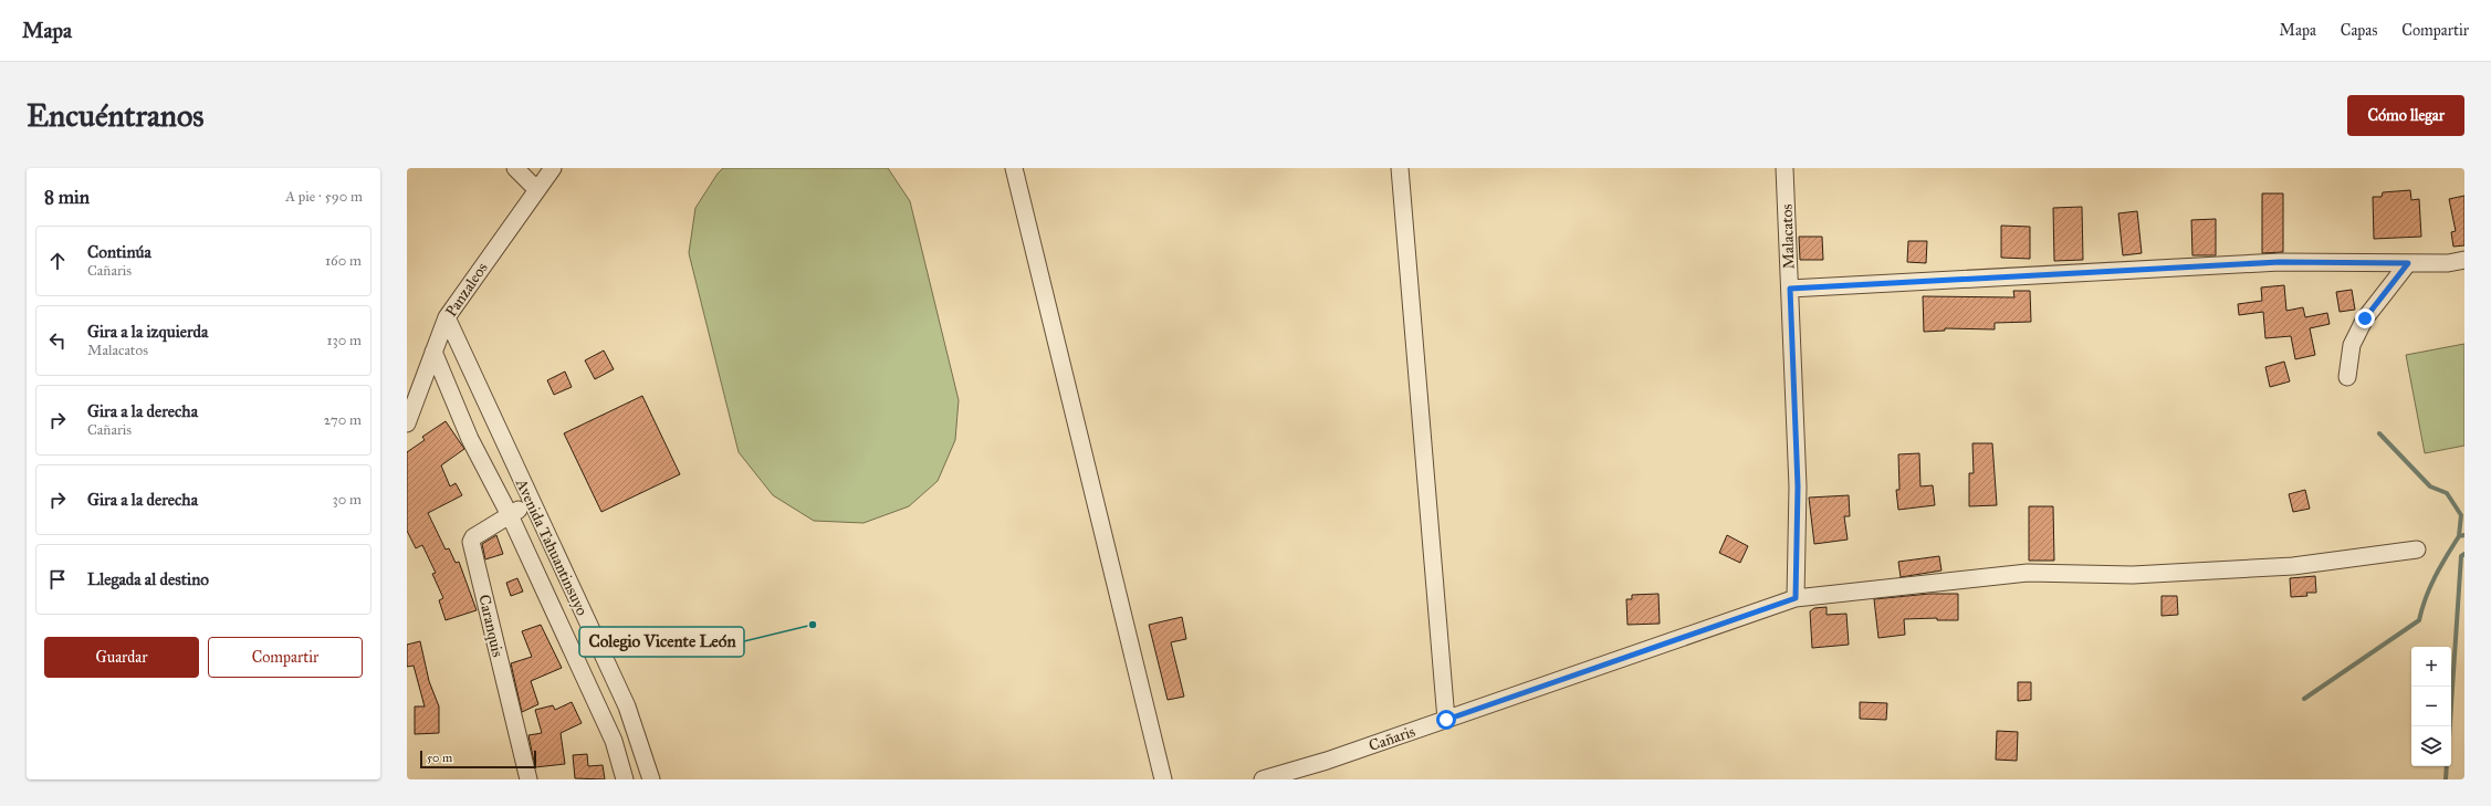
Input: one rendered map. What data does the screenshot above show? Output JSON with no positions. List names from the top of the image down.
{
  "streets": {
    "street": [
      "Malacatos",
      "Panzaleos",
      "Avenida Tahuantinsuyo",
      "Caranquis",
      "Cañaris"
    ]
  },
  "crossings": [
    ["Malacatos", "Cañaris"],
    ["Panzaleos", "Avenida Tahuantinsuyo"],
    ["Avenida Tahuantinsuyo", "Caranquis"]
  ],
  "places": ["Colegio Vicente León"],
  "scale_bar": "50 m",
  "page": {
    "header": "Mapa",
    "nav": ["Mapa", "Capas", "Compartir"],
    "buttons": [
      "Cómo llegar",
      ["Guardar", "Compartir"]
    ],
    "title": "Encuéntranos",
    "heading": ["8 min", "A pie · 590 m"],
    "list": [
      ["Continúa", "Cañaris", "160 m"],
      ["Gira a la izquierda", "Malacatos", "130 m"],
      ["Gira a la derecha", "Cañaris", "270 m"],
      ["Gira a la derecha", "30 m"],
      "Llegada al destino"
    ],
    "map_buttons": ["+", "−"],
    "scale": "50 m"
  }
}
